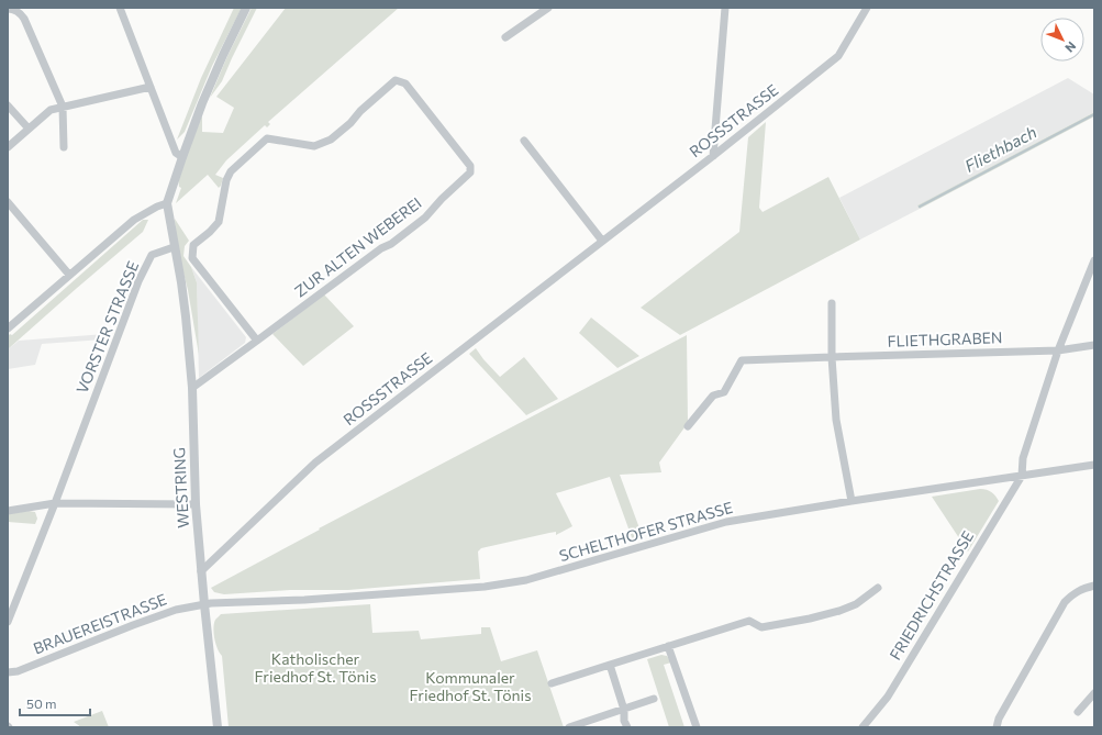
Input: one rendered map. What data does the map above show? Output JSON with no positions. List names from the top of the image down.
{
  "streets": {
    "street": [
      "ROSSSTRASSE",
      "ZUR ALTEN WEBEREI",
      "VORSTER STRASSE",
      "FLIETHGRABEN",
      "WESTRING",
      "SCHELTHOFER STRASSE",
      "FRIEDRICHSTRASSE",
      "BRAUEREISTRASSE"
    ]
  },
  "crossings": [
    ["ROSSSTRASSE", "WESTRING"],
    ["ZUR ALTEN WEBEREI", "WESTRING"],
    ["VORSTER STRASSE", "WESTRING"],
    ["WESTRING", "SCHELTHOFER STRASSE"],
    ["WESTRING", "BRAUEREISTRASSE"],
    ["SCHELTHOFER STRASSE", "FRIEDRICHSTRASSE"],
    ["SCHELTHOFER STRASSE", "BRAUEREISTRASSE"]
  ],
  "water": ["Fliethbach"],
  "parks": ["Katholischer Friedhof St. Tönis", "Kommunaler Friedhof St. Tönis"],
  "scale_bar": "50 m",
  "north": "bottom right"
}
